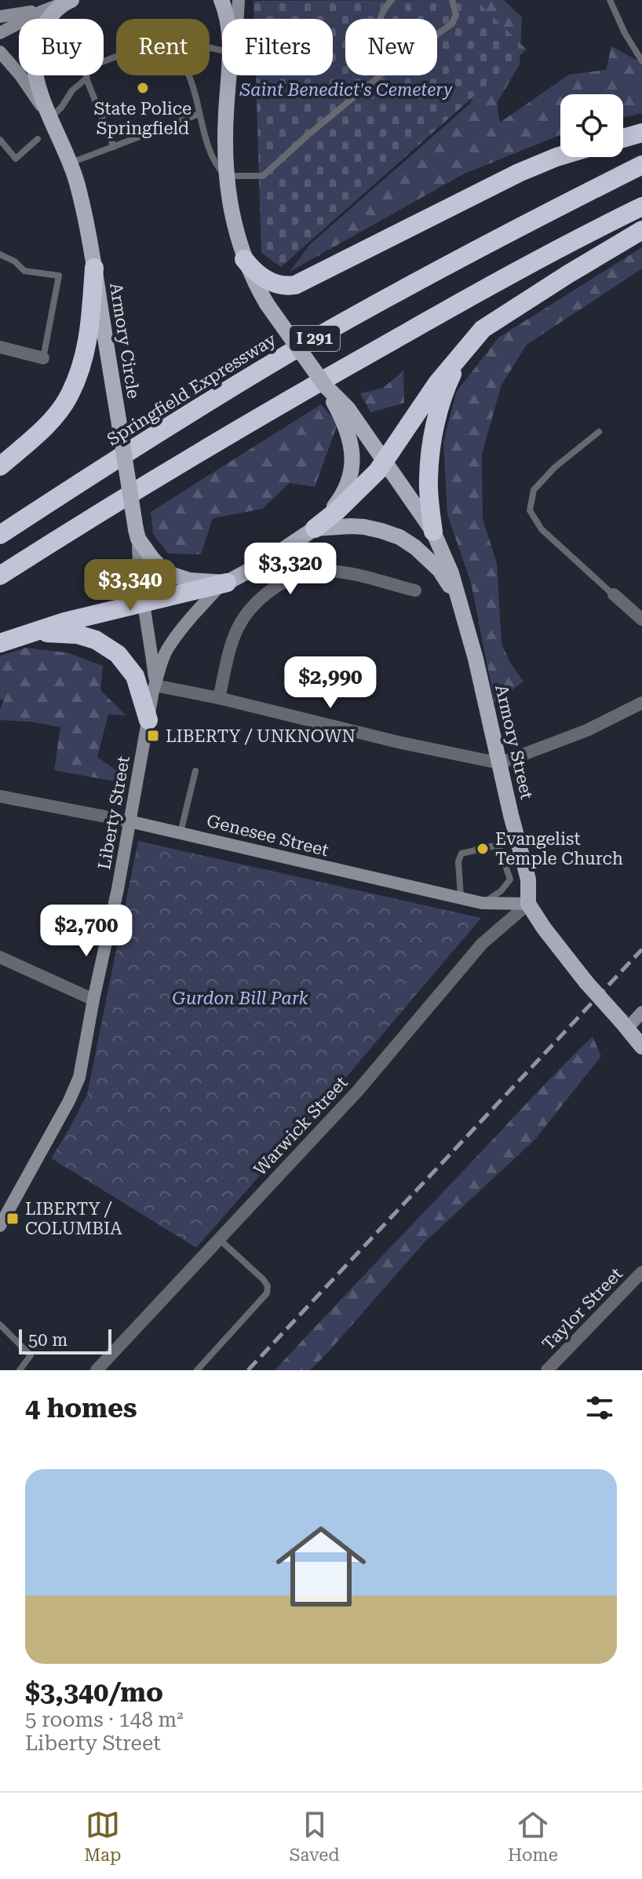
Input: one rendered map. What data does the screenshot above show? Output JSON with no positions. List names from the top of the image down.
{
  "streets": {
    "highway": ["I 291", "Springfield Expressway"],
    "main road": [
      "Armory Circle",
      "Armory Street",
      "Liberty Street",
      "Genesee Street"
    ],
    "street": ["Warwick Street", "Taylor Street"]
  },
  "crossings": [
    ["Armory Circle", "Liberty Street"],
    ["Armory Street", "Genesee Street"],
    ["Armory Street", "Warwick Street"],
    ["Liberty Street", "Genesee Street"],
    ["Genesee Street", "Warwick Street"]
  ],
  "parks": ["Saint Benedict's Cemetery", "Gurdon Bill Park"],
  "places": {
    "other": ["State Police Springfield", "Evangelist Temple Church"],
    "transit": ["LIBERTY / UNKNOWN", "LIBERTY / COLUMBIA"]
  },
  "scale_bar": "50 m",
  "page": {
    "chip": [
      "Buy",
      "Rent",
      "Filters",
      "New"
    ],
    "price": [
      "$3,320",
      "$3,340",
      "$2,990",
      "$2,700"
    ],
    "scale": "50 m",
    "heading": "4 homes",
    "list": [
      {
        "name": "$3,340/mo",
        "note": "5 rooms · 148 m² · Liberty Street"
      }
    ],
    "tabs": ["Map", "Saved", "Home"]
  }
}
